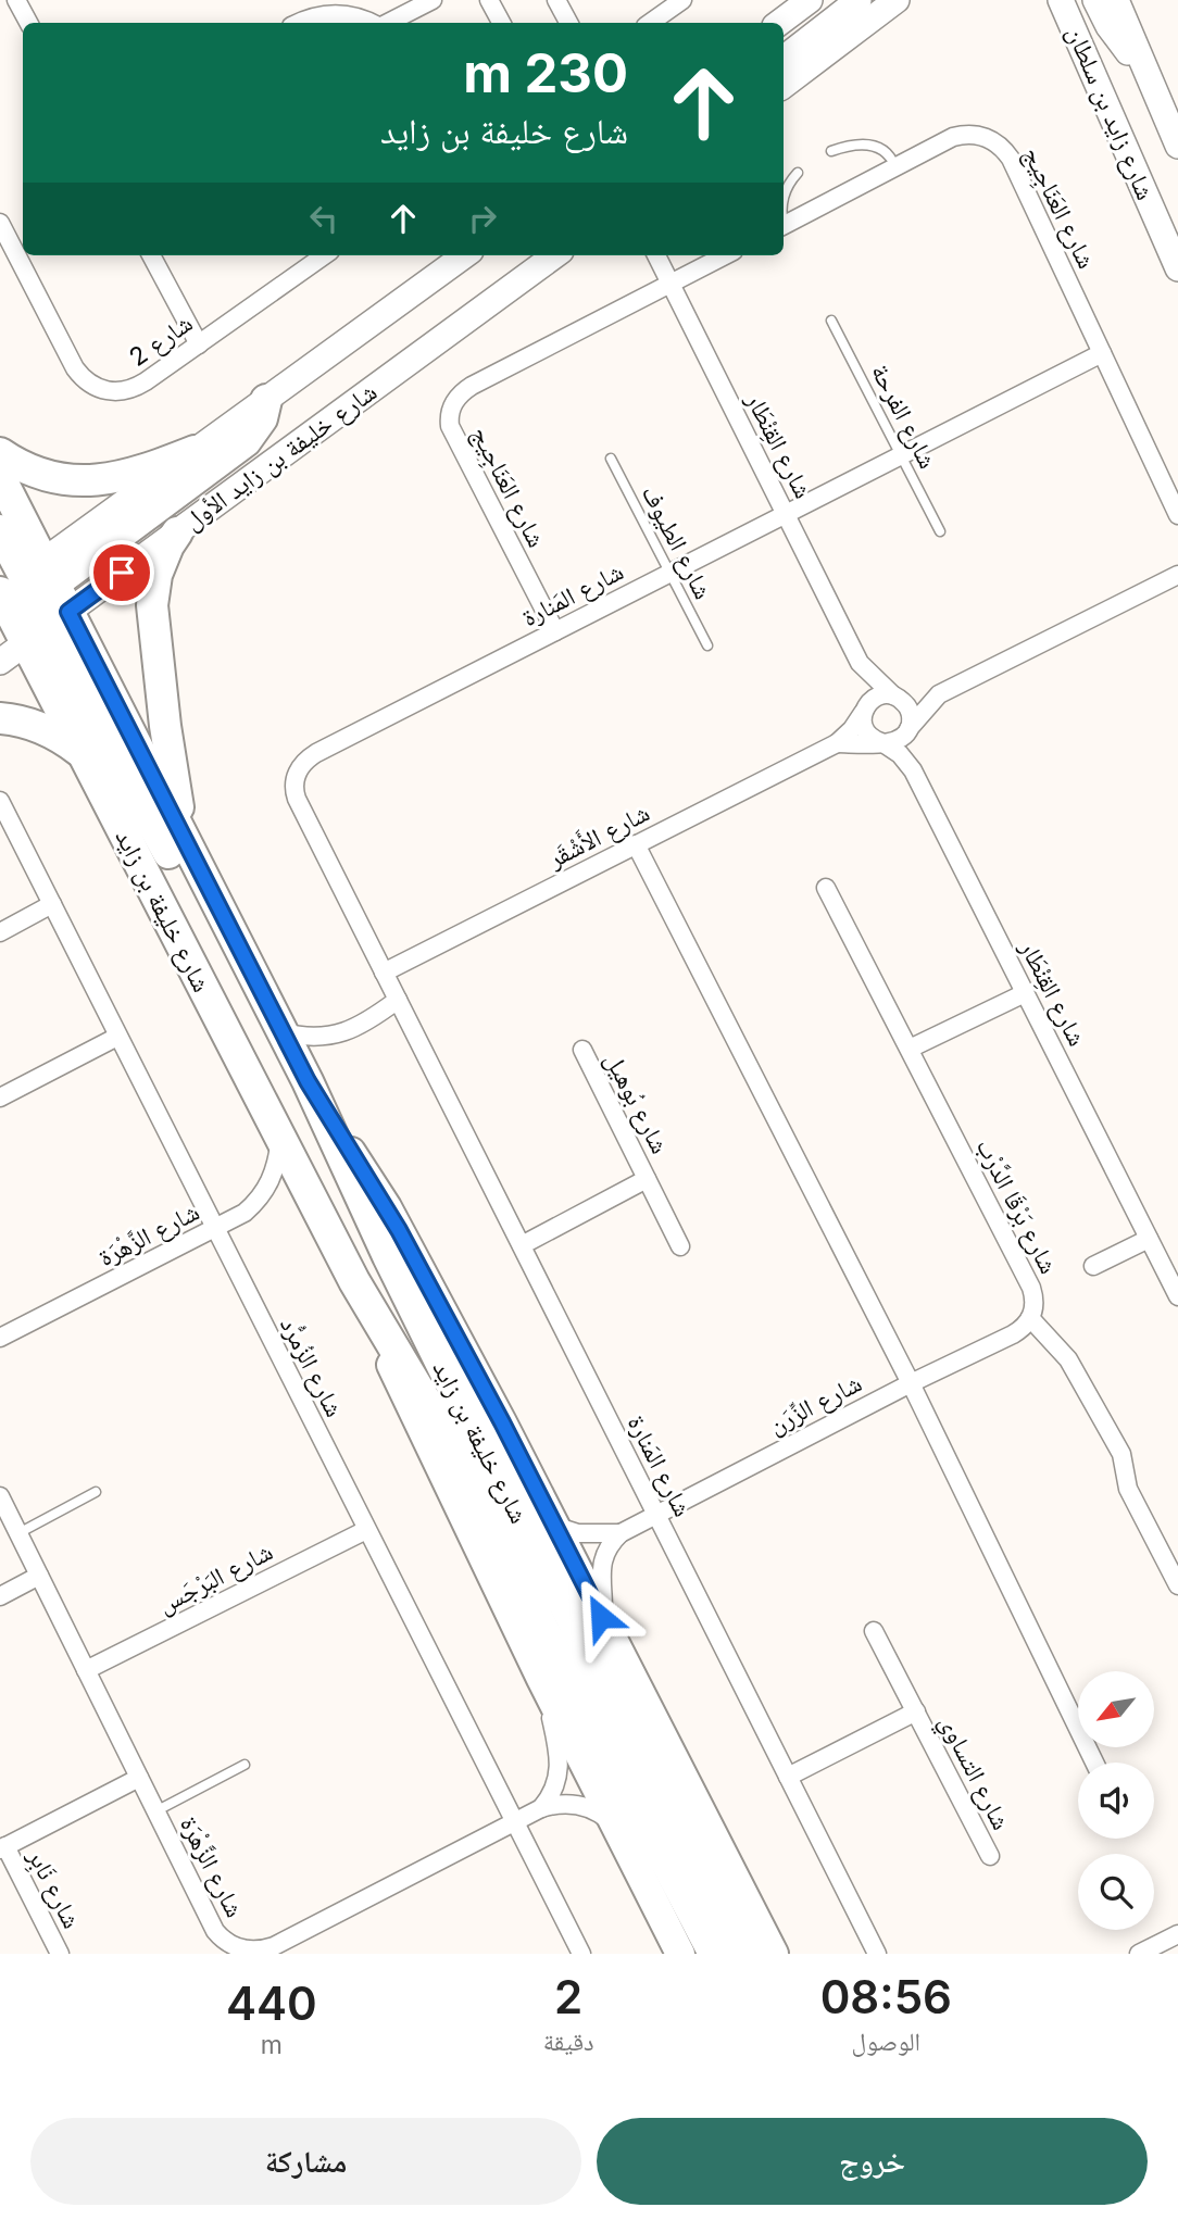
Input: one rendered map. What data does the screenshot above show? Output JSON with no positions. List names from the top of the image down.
{
  "streets": {
    "highway": ["شارع خليفة بن زايد"],
    "main road": ["شارع زايد بن سلطان", "شارع خليفة بن زايد الأول"],
    "street": [
      "شارع العَنَاجِيج",
      "شارع 2",
      "شارع القِنْطَار",
      "شارع المَنارة",
      "شارع الأَشْقَر",
      "شارع بُوهيل",
      "شارع بَرْقَا الدَّرْب",
      "شارع الزَّهْرَة",
      "شارع الزُمرُّد",
      "شارع الزِّرَن",
      "شارع البَرْجَس",
      "شارع التساوي",
      "شارع نَابِر"
    ],
    "lane": ["شارع الفرحة", "شارع الطيوف"]
  },
  "crossings": [
    ["شارع العَنَاجِيج", "شارع القِنْطَار"],
    ["شارع العَنَاجِيج", "شارع المَنارة"],
    ["شارع الفرحة", "شارع المَنارة"],
    ["شارع القِنْطَار", "شارع المَنارة"],
    ["شارع القِنْطَار", "شارع الأَشْقَر"],
    ["شارع خليفة بن زايد الأول", "شارع خليفة بن زايد"],
    ["شارع الطيوف", "شارع المَنارة"],
    ["شارع المَنارة", "شارع الأَشْقَر"],
    ["شارع المَنارة", "شارع بُوهيل"],
    ["شارع المَنارة", "شارع الزِّرَن"],
    ["شارع المَنارة", "شارع التساوي"],
    ["شارع خليفة بن زايد", "شارع الزَّهْرَة"],
    ["شارع بَرْقَا الدَّرْب", "شارع الزِّرَن"],
    ["شارع الزَّهْرَة", "شارع الزُمرُّد"],
    ["شارع الزَّهْرَة", "شارع البَرْجَس"],
    ["شارع الزُمرُّد", "شارع البَرْجَس"]
  ],
  "north": "bottom left",
  "page": {
    "turn": ["230 m", "شارع خليفة بن زايد"],
    "eta": [
      "08:56",
      "الوصول",
      "2",
      "دقيقة",
      "440",
      "m"
    ],
    "buttons": ["خروج", "مشاركة"]
  }
}
